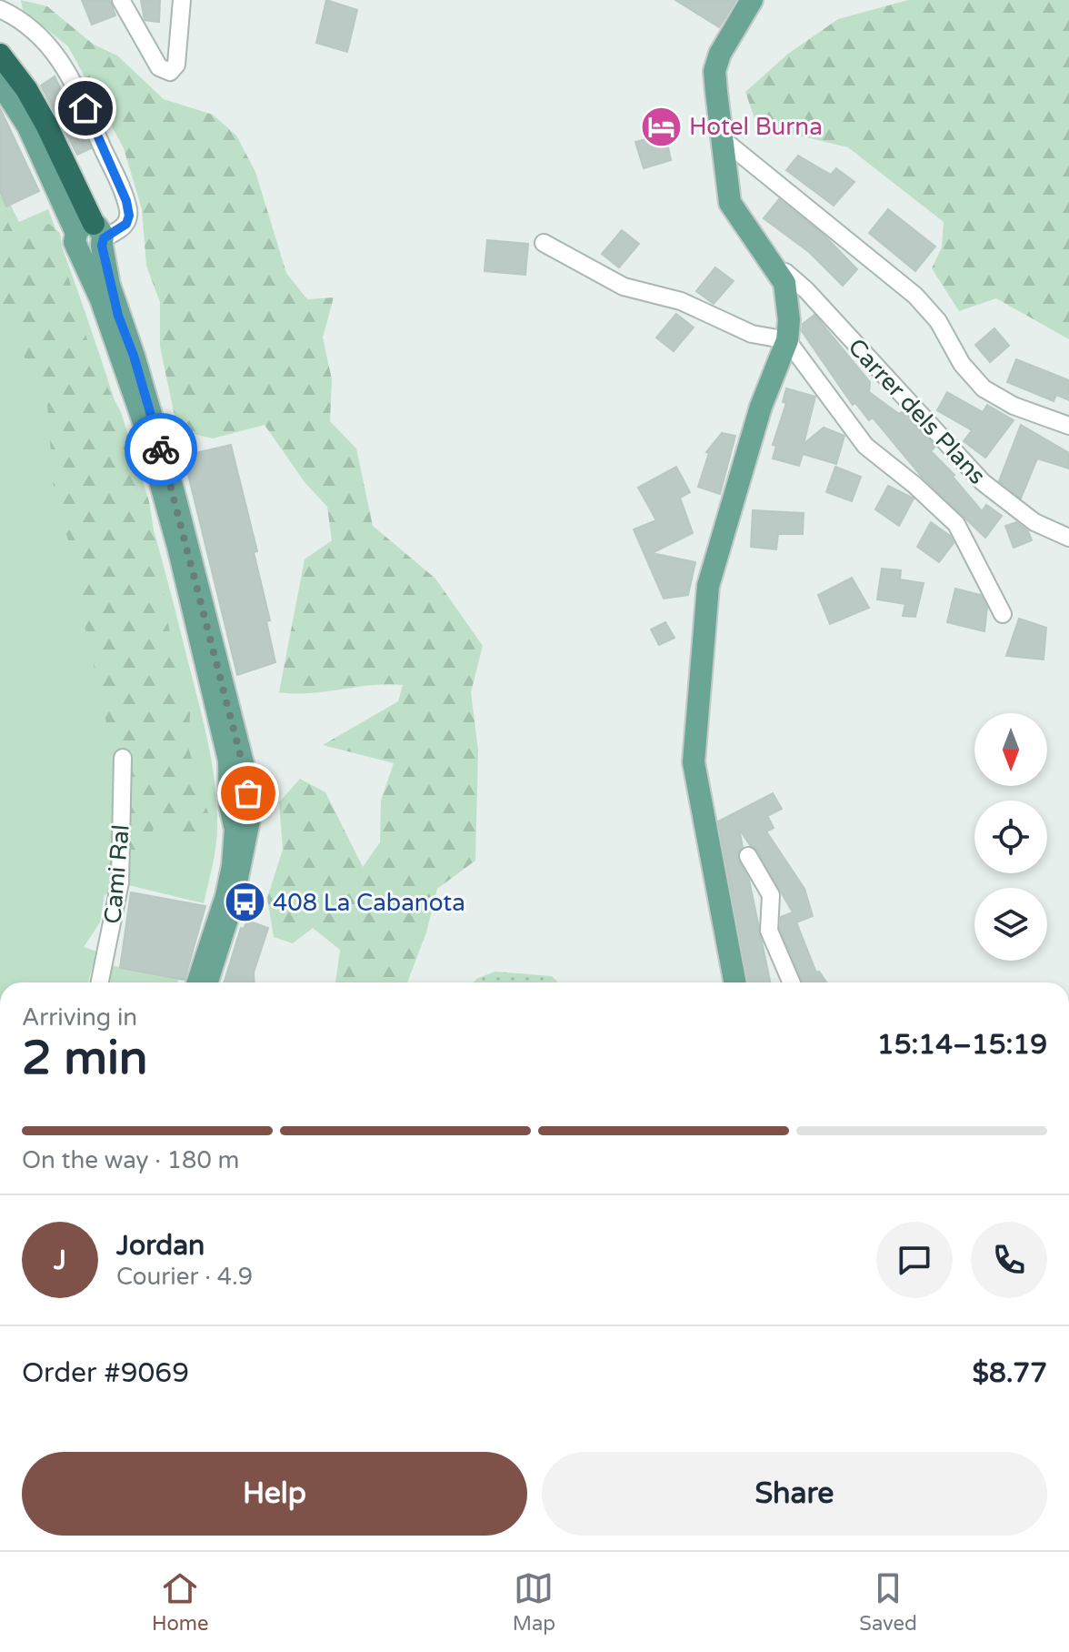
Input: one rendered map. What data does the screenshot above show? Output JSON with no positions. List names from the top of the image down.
{
  "streets": {
    "street": ["Carrer dels Plans", "Cami Ral"]
  },
  "places": {
    "hotel": ["Hotel Burna"],
    "bus stop": ["408 La Cabanota"]
  },
  "north": "bottom",
  "page": {
    "heading": ["2 min", "Arriving in", "15:14–15:19"],
    "panel": [
      "Jordan",
      "Courier · 4.9",
      "Order #9069",
      "$8.77"
    ],
    "bar": "On the way · 180 m",
    "round": "J",
    "buttons": ["Help", "Share"],
    "tabs": ["Home", "Map", "Saved"]
  }
}
